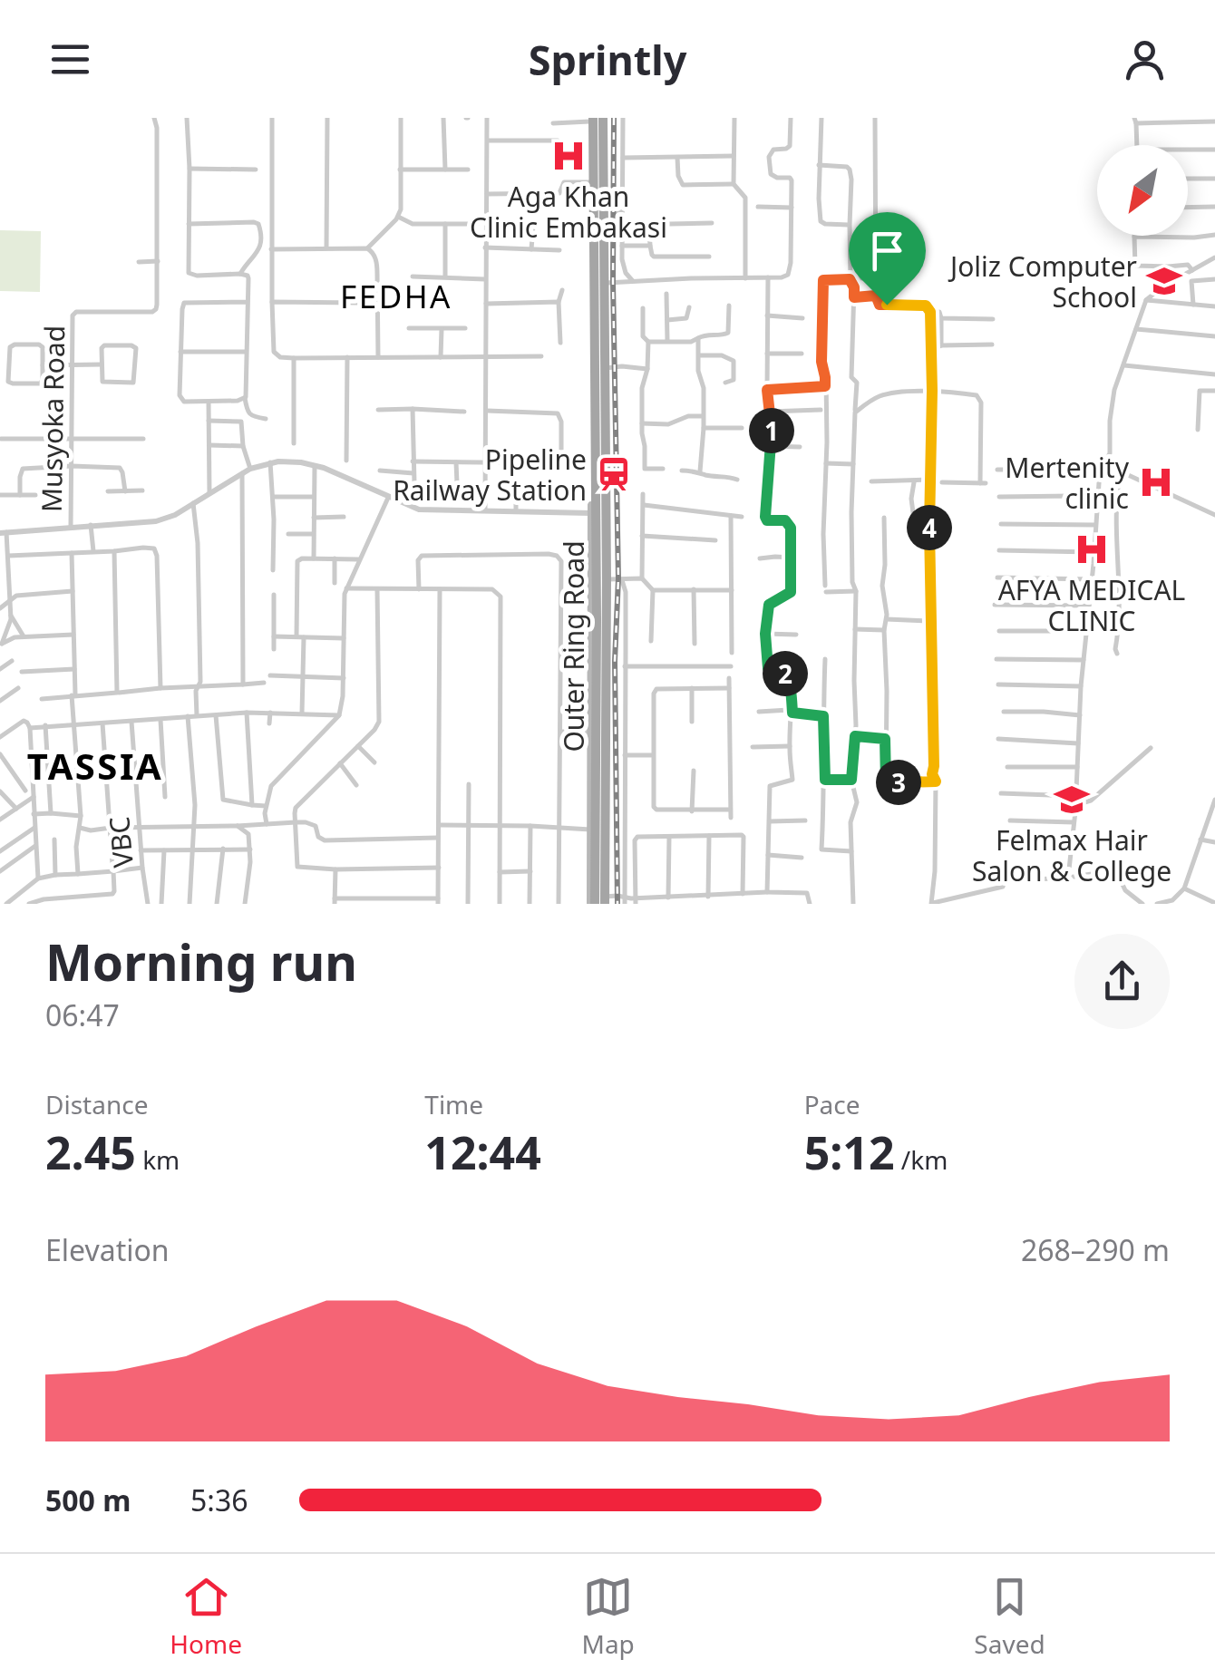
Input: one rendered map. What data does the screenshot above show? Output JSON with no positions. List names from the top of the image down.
{
  "streets": {
    "main road": ["Outer Ring Road"],
    "street": ["Musyoka Road", "VBC"]
  },
  "districts": ["FEDHA", "TASSIA"],
  "places": {
    "hospital": ["Aga Khan Clinic Embakasi", "Mertenity clinic", "AFYA MEDICAL CLINIC"],
    "school or university": ["Joliz Computer School", "Felmax Hair Salon & College"],
    "station": ["Pipeline Railway Station"]
  },
  "north": "bottom left",
  "page": {
    "header": "Sprintly",
    "pins": [
      "1",
      "4",
      "2",
      "3"
    ],
    "heading": ["Morning run", "06:47"],
    "stats": [
      ["Distance", "2.45 km"],
      ["Time", "12:44"],
      ["Pace", "5:12 /km"]
    ],
    "chart": ["Elevation", "268–290 m"],
    "list": [
      {
        "name": "500 m",
        "note": "5:36"
      }
    ],
    "tabs": ["Home", "Map", "Saved"]
  }
}
